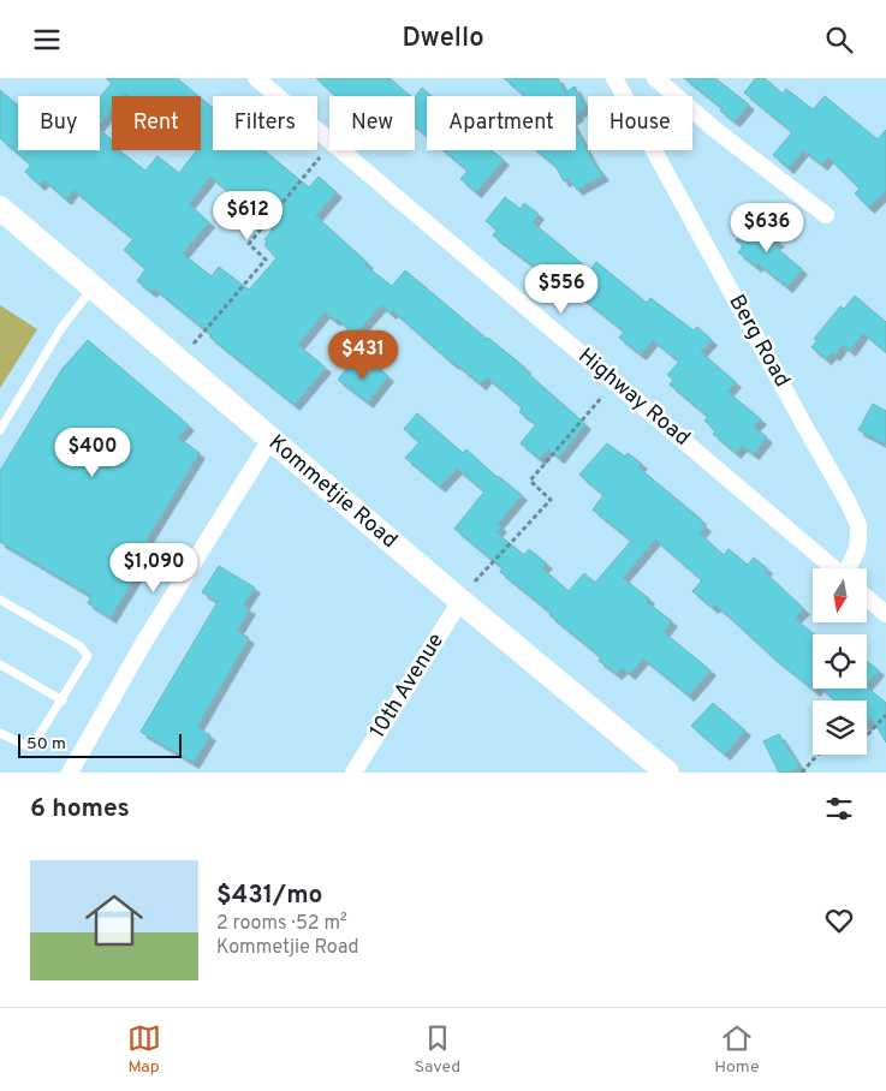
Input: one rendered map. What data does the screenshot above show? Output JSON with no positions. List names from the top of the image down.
{
  "streets": {
    "main road": ["Kommetjie Road"],
    "street": ["Berg Road", "Highway Road", "10th Avenue"]
  },
  "crossings": [
    ["Kommetjie Road", "10th Avenue"]
  ],
  "scale_bar": "50 m",
  "north": "bottom",
  "page": {
    "header": "Dwello",
    "chip": [
      "Buy",
      "Rent",
      "Filters",
      "New",
      "Apartment",
      "House"
    ],
    "price": [
      "$612",
      "$636",
      "$556",
      "$431",
      "$400",
      "$1,090"
    ],
    "scale": "50 m",
    "heading": "6 homes",
    "list": [
      {
        "name": "$431/mo",
        "note": "2 rooms · 52 m² · Kommetjie Road"
      }
    ],
    "tabs": ["Map", "Saved", "Home"]
  }
}
